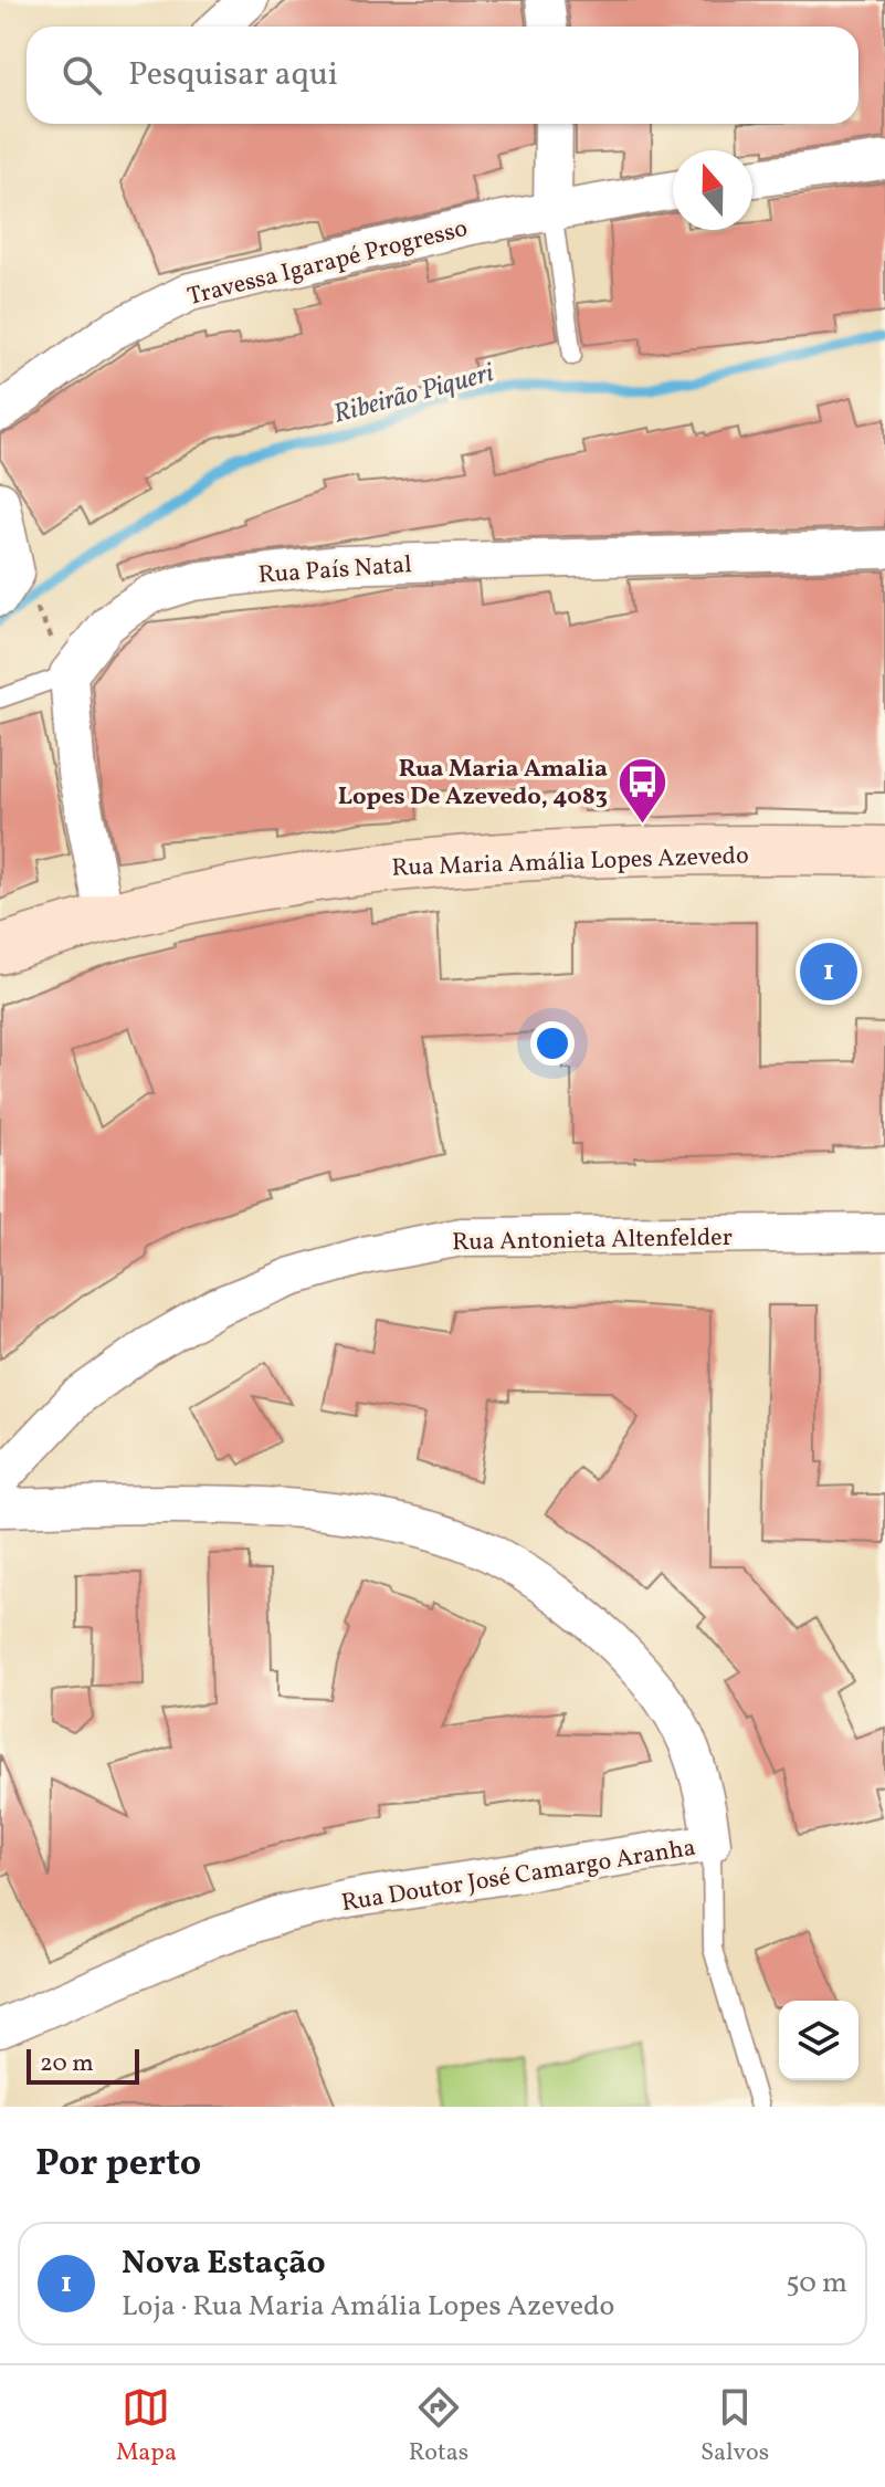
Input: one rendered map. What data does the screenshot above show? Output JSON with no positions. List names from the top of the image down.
{
  "streets": {
    "main road": ["Rua Maria Amália Lopes Azevedo"],
    "street": [
      "Travessa Igarapé Progresso",
      "Rua País Natal",
      "Rua Antonieta Altenfelder",
      "Rua Doutor José Camargo Aranha"
    ]
  },
  "water": ["Ribeirão Piqueri"],
  "places": {
    "bus stop": ["Rua Maria Amalia Lopes De Azevedo, 4083"]
  },
  "scale_bar": "20 m",
  "north": "top",
  "page": {
    "search": "Pesquisar aqui",
    "pins": "1",
    "scale": "20 m",
    "heading": "Por perto",
    "list": [
      {
        "mark": "1",
        "name": "Nova Estação",
        "note": "Loja · Rua Maria Amália Lopes Azevedo",
        "value": "50 m"
      }
    ],
    "nav": ["Mapa", "Rotas", "Salvos"]
  }
}
